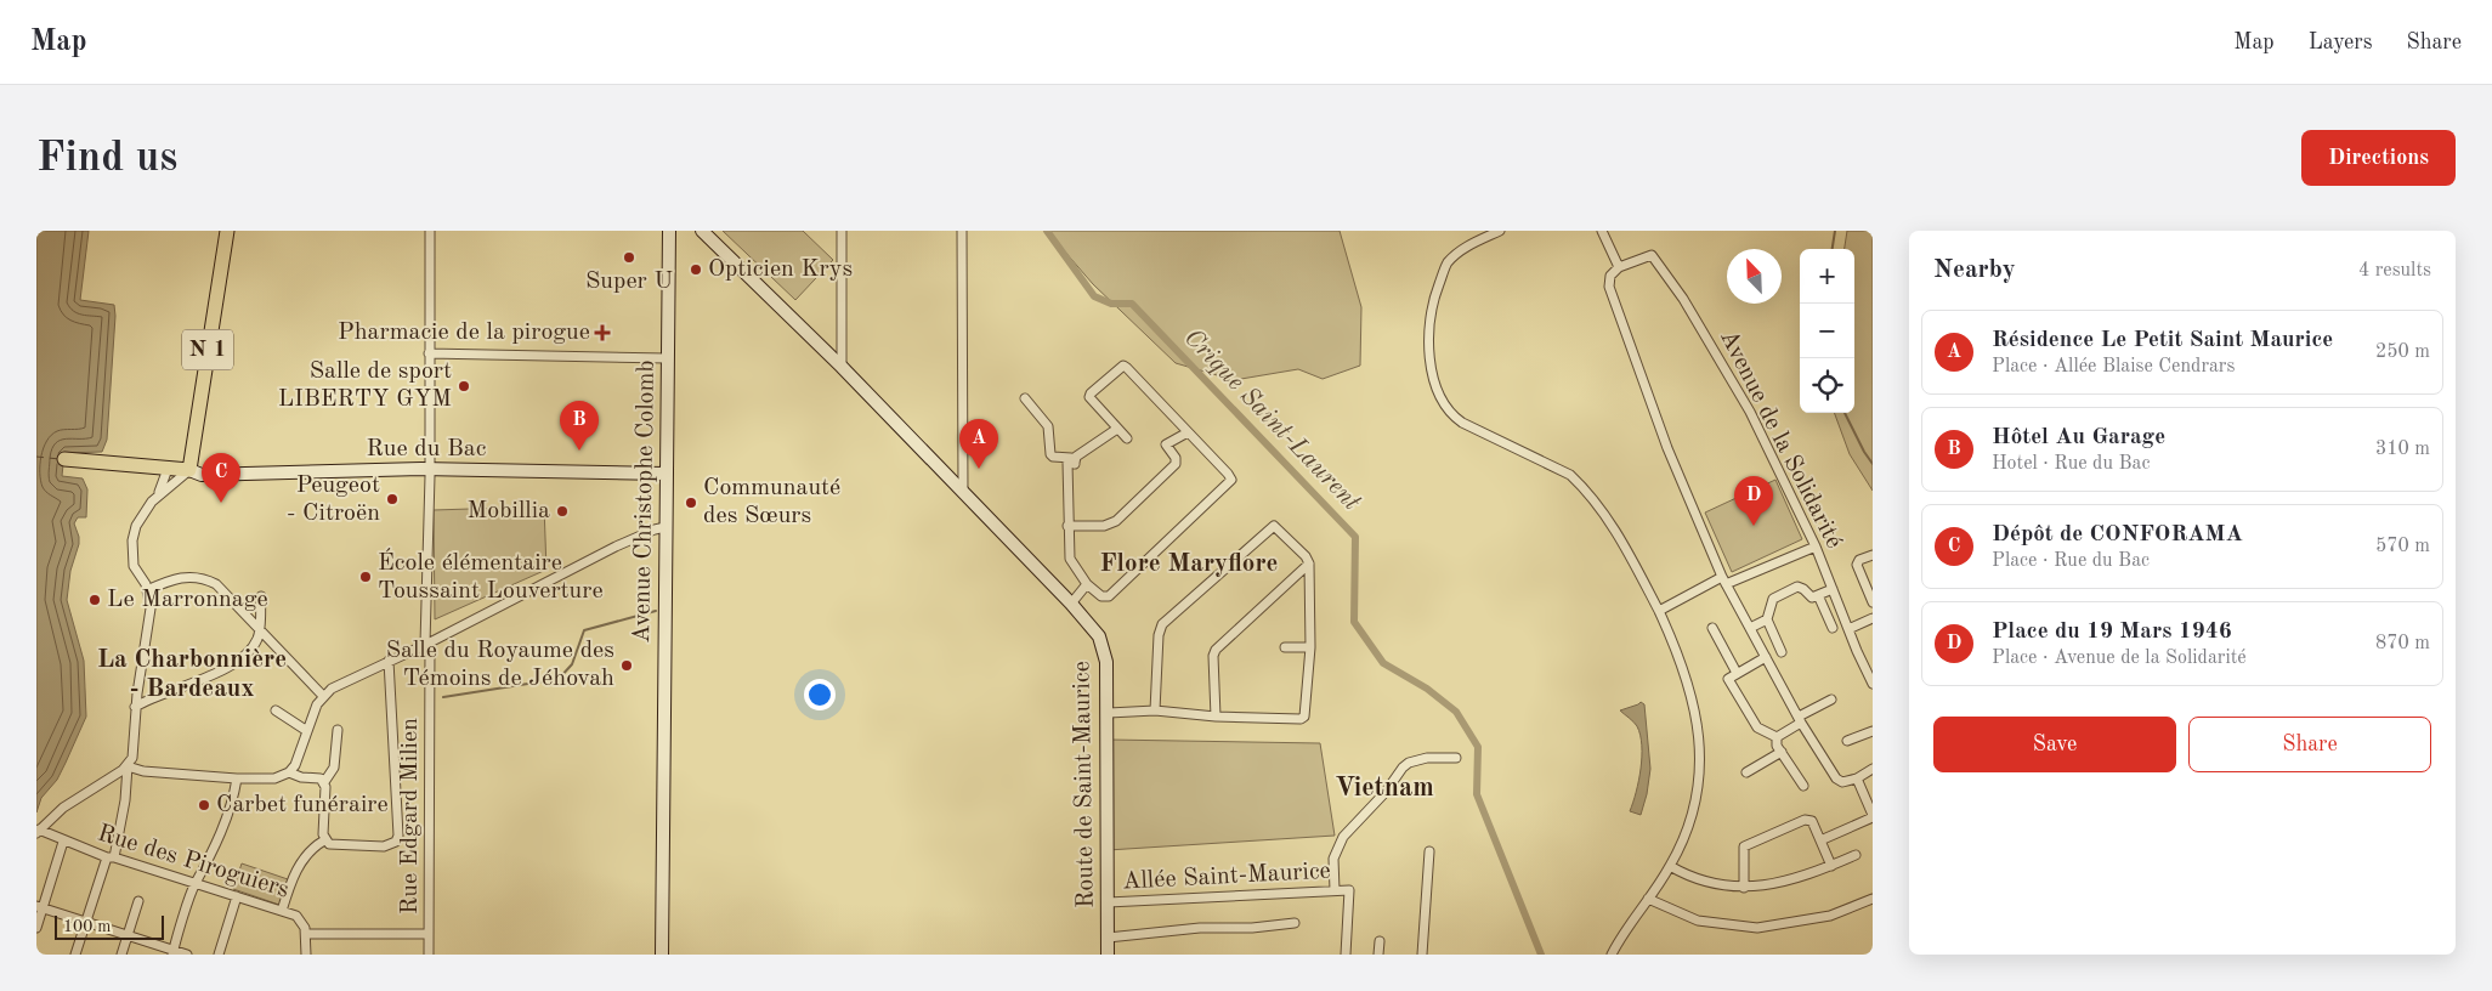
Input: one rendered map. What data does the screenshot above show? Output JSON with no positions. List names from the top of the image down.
{
  "streets": {
    "main road": ["N 1"],
    "street": [
      "Avenue de la Solidarité",
      "Rue du Bac",
      "Avenue Christophe Colomb",
      "Route de Saint-Maurice",
      "Rue Edgard Milien",
      "Rue des Piroguiers",
      "Allée Saint-Maurice"
    ]
  },
  "crossings": [
    ["N 1", "Rue du Bac"],
    ["Rue du Bac", "Avenue Christophe Colomb"],
    ["Rue du Bac", "Rue Edgard Milien"],
    ["Route de Saint-Maurice", "Allée Saint-Maurice"]
  ],
  "districts": ["Flore Maryflore", "La Charbonnière - Bardeaux", "Vietnam"],
  "water": ["Crique Saint-Laurent"],
  "places": {
    "other": [
      "Super U",
      "Opticien Krys",
      "Salle de sport LIBERTY GYM",
      "Peugeot - Citroën",
      "Communauté des Sœurs",
      "Mobillia",
      "École élémentaire Toussaint Louverture",
      "Le Marronnage",
      "Salle du Royaume des Témoins de Jéhovah",
      "Carbet funéraire"
    ],
    "health": ["Pharmacie de la pirogue"]
  },
  "scale_bar": "100 m",
  "north": "top left",
  "page": {
    "header": "Map",
    "nav": ["Map", "Layers", "Share"],
    "buttons": [
      "Directions",
      ["Save", "Share"]
    ],
    "title": "Find us",
    "heading": ["Nearby", "4 results"],
    "map_buttons": ["+", "−"],
    "list": [
      {
        "mark": "A",
        "name": "Résidence Le Petit Saint Maurice",
        "note": "Place · Allée Blaise Cendrars",
        "value": "250 m"
      },
      {
        "mark": "B",
        "name": "Hôtel Au Garage",
        "note": "Hotel · Rue du Bac",
        "value": "310 m"
      },
      {
        "mark": "C",
        "name": "Dépôt de CONFORAMA",
        "note": "Place · Rue du Bac",
        "value": "570 m"
      },
      {
        "mark": "D",
        "name": "Place du 19 Mars 1946",
        "note": "Place · Avenue de la Solidarité",
        "value": "870 m"
      }
    ],
    "pins": [
      "B",
      "A",
      "C",
      "D"
    ],
    "scale": "100 m"
  }
}
